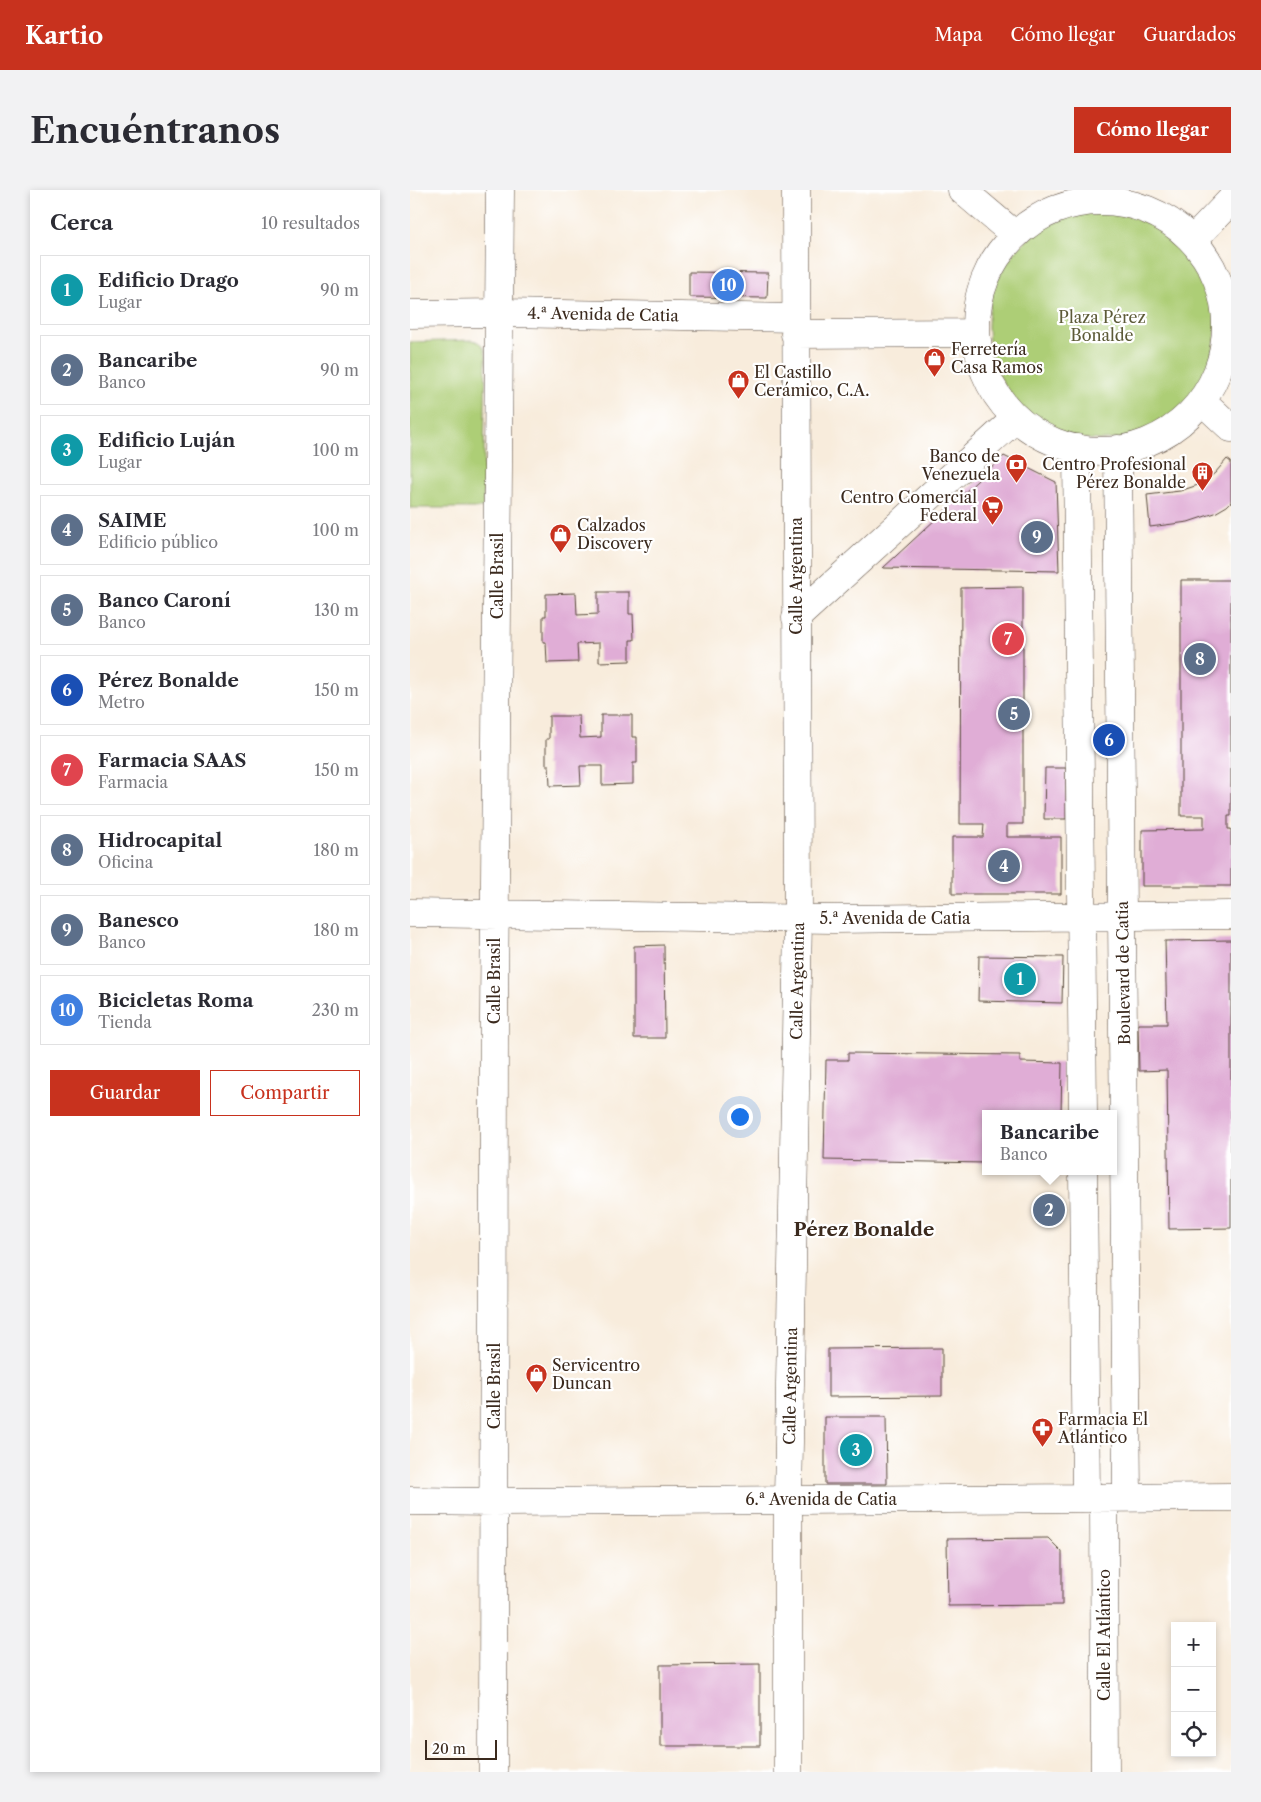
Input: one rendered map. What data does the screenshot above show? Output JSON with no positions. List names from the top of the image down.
{
  "streets": {
    "street": [
      "4.ª Avenida de Catia",
      "Calle Brasil",
      "Calle Argentina",
      "5.ª Avenida de Catia",
      "Boulevard de Catia",
      "6.ª Avenida de Catia",
      "Calle El Atlántico"
    ]
  },
  "crossings": [
    ["4.ª Avenida de Catia", "Calle Brasil"],
    ["4.ª Avenida de Catia", "Calle Argentina"],
    ["Calle Brasil", "5.ª Avenida de Catia"],
    ["Calle Brasil", "6.ª Avenida de Catia"],
    ["Calle Argentina", "5.ª Avenida de Catia"],
    ["Calle Argentina", "6.ª Avenida de Catia"],
    ["5.ª Avenida de Catia", "Boulevard de Catia"],
    ["Boulevard de Catia", "6.ª Avenida de Catia"],
    ["Boulevard de Catia", "Calle El Atlántico"],
    ["6.ª Avenida de Catia", "Calle El Atlántico"]
  ],
  "districts": ["Pérez Bonalde"],
  "parks": ["Plaza Pérez Bonalde"],
  "places": {
    "shop": [
      "Ferretería Casa Ramos",
      "El Castillo Cerámico, C.A.",
      "Calzados Discovery",
      "Servicentro Duncan"
    ],
    "bank": ["Banco de Venezuela"],
    "building": ["Centro Profesional Pérez Bonalde"],
    "supermarket": ["Centro Comercial Federal"],
    "pharmacy": ["Farmacia El Atlántico"]
  },
  "scale_bar": "20 m",
  "page": {
    "header": "Kartio",
    "nav": ["Mapa", "Cómo llegar", "Guardados"],
    "buttons": [
      "Cómo llegar",
      ["Guardar", "Compartir"]
    ],
    "title": "Encuéntranos",
    "heading": ["Cerca", "10 resultados"],
    "list": [
      {
        "mark": "1",
        "name": "Edificio Drago",
        "note": "Lugar",
        "value": "90 m"
      },
      {
        "mark": "2",
        "name": "Bancaribe",
        "note": "Banco",
        "value": "90 m"
      },
      {
        "mark": "3",
        "name": "Edificio Luján",
        "note": "Lugar",
        "value": "100 m"
      },
      {
        "mark": "4",
        "name": "SAIME",
        "note": "Edificio público",
        "value": "100 m"
      },
      {
        "mark": "5",
        "name": "Banco Caroní",
        "note": "Banco",
        "value": "130 m"
      },
      {
        "mark": "6",
        "name": "Pérez Bonalde",
        "note": "Metro",
        "value": "150 m"
      },
      {
        "mark": "7",
        "name": "Farmacia SAAS",
        "note": "Farmacia",
        "value": "150 m"
      },
      {
        "mark": "8",
        "name": "Hidrocapital",
        "note": "Oficina",
        "value": "180 m"
      },
      {
        "mark": "9",
        "name": "Banesco",
        "note": "Banco",
        "value": "180 m"
      },
      {
        "mark": "10",
        "name": "Bicicletas Roma",
        "note": "Tienda",
        "value": "230 m"
      }
    ],
    "pins": [
      "10",
      "9",
      "7",
      "8",
      "5",
      "6",
      "4",
      "1",
      "2",
      "3"
    ],
    "popup": ["Bancaribe", "Banco"],
    "map_buttons": ["+", "−"],
    "scale": "20 m"
  }
}
